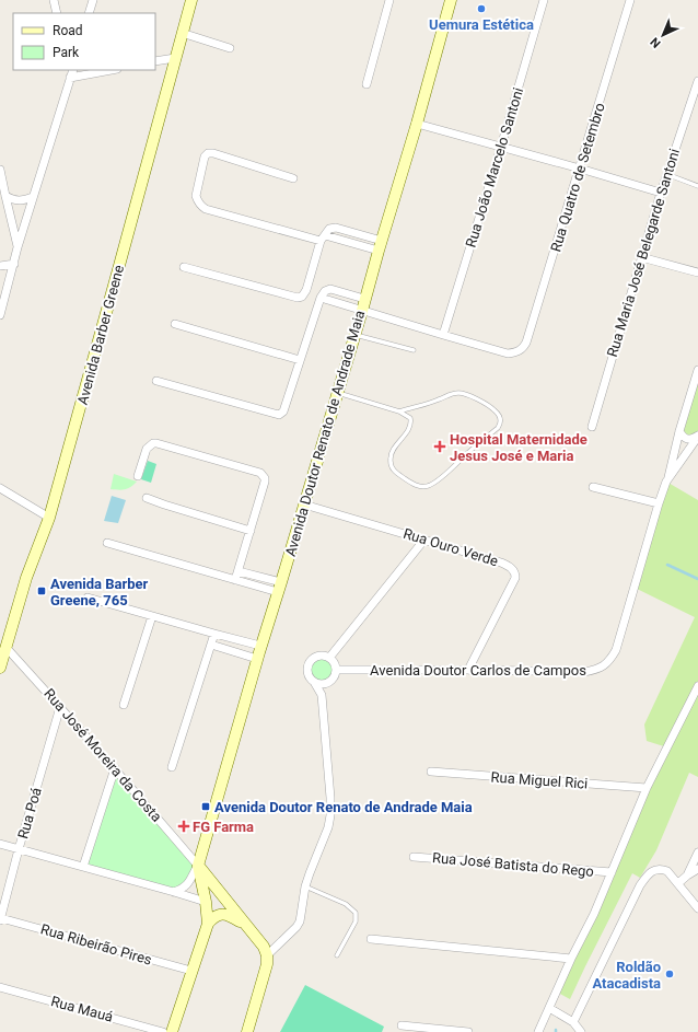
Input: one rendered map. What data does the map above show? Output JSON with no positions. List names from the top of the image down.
{
  "streets": {
    "street": [
      "Rua João Marcelo Santoni",
      "Rua Quatro de Setembro",
      "Rua Maria José Belegarde Santoni",
      "Avenida Barber Greene",
      "Avenida Doutor Renato de Andrade Maia",
      "Rua Ouro Verde",
      "Avenida Doutor Carlos de Campos",
      "Rua José Moreira da Costa",
      "Rua Miguel Rici",
      "Rua Poá",
      "Rua José Batista do Rego",
      "Rua Ribeirão Pires",
      "Rua Mauá"
    ]
  },
  "crossings": [
    ["Rua João Marcelo Santoni", "Rua Quatro de Setembro"],
    ["Avenida Barber Greene", "Rua José Moreira da Costa"],
    ["Avenida Doutor Renato de Andrade Maia", "Rua Ouro Verde"],
    ["Avenida Doutor Renato de Andrade Maia", "Rua José Moreira da Costa"],
    ["Rua Ouro Verde", "Avenida Doutor Carlos de Campos"],
    ["Rua José Moreira da Costa", "Rua Poá"],
    ["Rua Poá", "Rua Ribeirão Pires"]
  ],
  "places": {
    "other": ["Uemura Estética", "Roldão Atacadista"],
    "health": ["Hospital Maternidade Jesus José e Maria", "FG Farma"],
    "transit": ["Avenida Barber Greene, 765", "Avenida Doutor Renato de Andrade Maia"]
  },
  "legend": ["Road", "Park"],
  "north": "bottom left"
}
